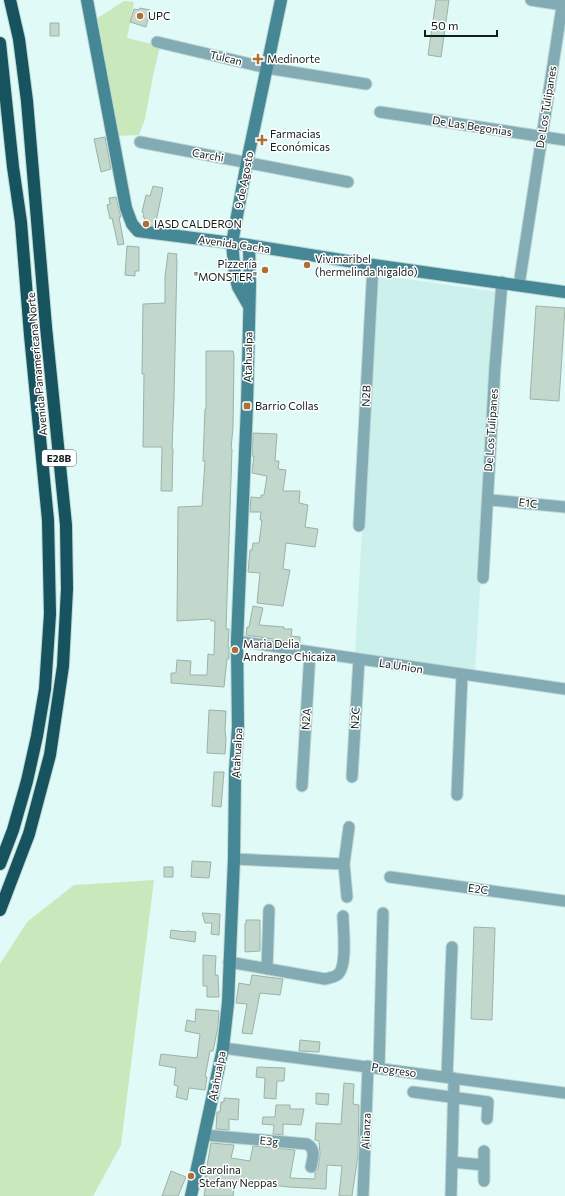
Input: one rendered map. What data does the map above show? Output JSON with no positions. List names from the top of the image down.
{
  "streets": {
    "highway": ["Avenida Panamericana Norte", "E28B"],
    "street": [
      "Tulcan",
      "De Los Tulipanes",
      "De Las Begonias",
      "Carchi",
      "9 de Agosto",
      "Avenida Cacha",
      "Atahualpa",
      "N2B",
      "E1C",
      "La Union",
      "N2C",
      "N2A",
      "E2C",
      "Progreso",
      "Alianza",
      "E3g"
    ]
  },
  "crossings": [
    ["Tulcan", "9 de Agosto"],
    ["De Los Tulipanes", "De Las Begonias"],
    ["De Los Tulipanes", "Avenida Cacha"],
    ["Carchi", "9 de Agosto"],
    ["9 de Agosto", "Avenida Cacha"],
    ["Avenida Cacha", "Atahualpa"],
    ["Avenida Cacha", "N2B"],
    ["Atahualpa", "La Union"],
    ["Atahualpa", "Progreso"],
    ["Atahualpa", "E3g"],
    ["La Union", "N2C"],
    ["La Union", "N2A"],
    ["Progreso", "Alianza"]
  ],
  "places": {
    "other": [
      "UPC",
      "IASD CALDERON",
      "Viv.maribel (hermelinda higaldo)",
      "Pizzería \"MONSTER\"",
      "Maria Delia Andrango Chicaiza",
      "Carolina Stefany Neppas"
    ],
    "health": ["Medinorte", "Farmacias Económicas"],
    "transit": ["Barrio Collas"]
  },
  "scale_bar": "50 m"
}
